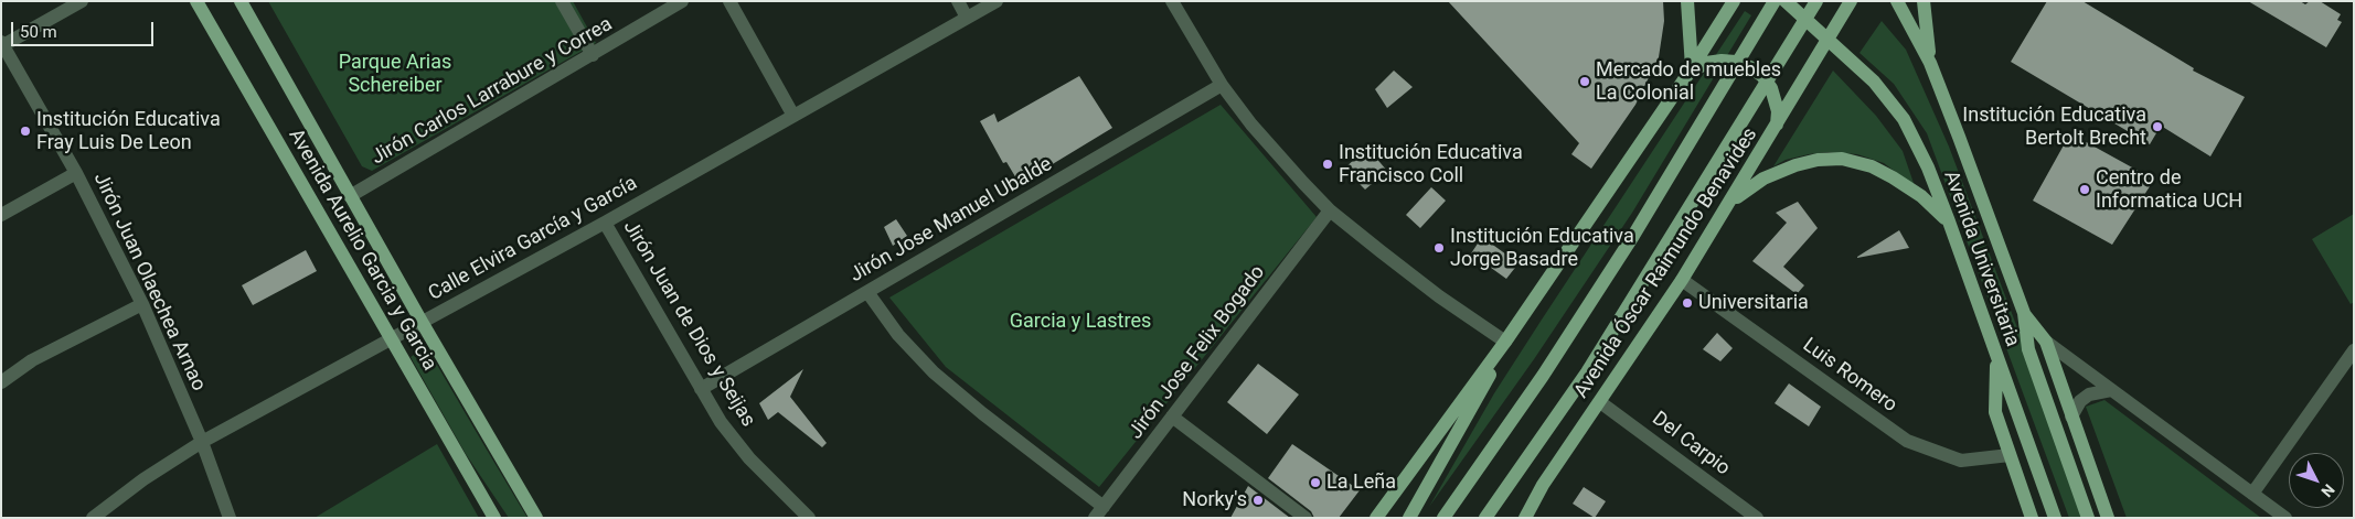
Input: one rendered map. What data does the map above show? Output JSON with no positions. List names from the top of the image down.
{
  "streets": {
    "main road": ["Avenida Aurelio Garcia y Garcia", "Avenida Universitaria", "Avenida Óscar Raimundo Benavides"],
    "street": [
      "Jirón Carlos Larrabure y Correa",
      "Jirón Jose Manuel Ubalde",
      "Calle Elvira García y García",
      "Jirón Juan Olaechea Arnao",
      "Jirón Juan de Dios y Seijas",
      "Jirón Jose Felix Bogado",
      "Luis Romero",
      "Del Carpio"
    ]
  },
  "crossings": [
    ["Jirón Carlos Larrabure y Correa", "Avenida Aurelio Garcia y Garcia"],
    ["Jirón Jose Manuel Ubalde", "Jirón Juan de Dios y Seijas"],
    ["Calle Elvira García y García", "Avenida Aurelio Garcia y Garcia"],
    ["Calle Elvira García y García", "Jirón Juan Olaechea Arnao"],
    ["Calle Elvira García y García", "Jirón Juan de Dios y Seijas"],
    ["Avenida Universitaria", "Avenida Óscar Raimundo Benavides"],
    ["Avenida Óscar Raimundo Benavides", "Luis Romero"],
    ["Avenida Óscar Raimundo Benavides", "Del Carpio"]
  ],
  "parks": ["Parque Arias Schereiber", "Garcia y Lastres"],
  "places": [
    "Mercado de muebles La Colonial",
    "Institución Educativa Bertolt Brecht",
    "Institución Educativa Fray Luis De Leon",
    "Institución Educativa Francisco Coll",
    "Centro de Informatica UCH",
    "Institución Educativa Jorge Basadre",
    "Universitaria",
    "La Leña",
    "Norky's"
  ],
  "scale_bar": "50 m",
  "north": "bottom right"
}
